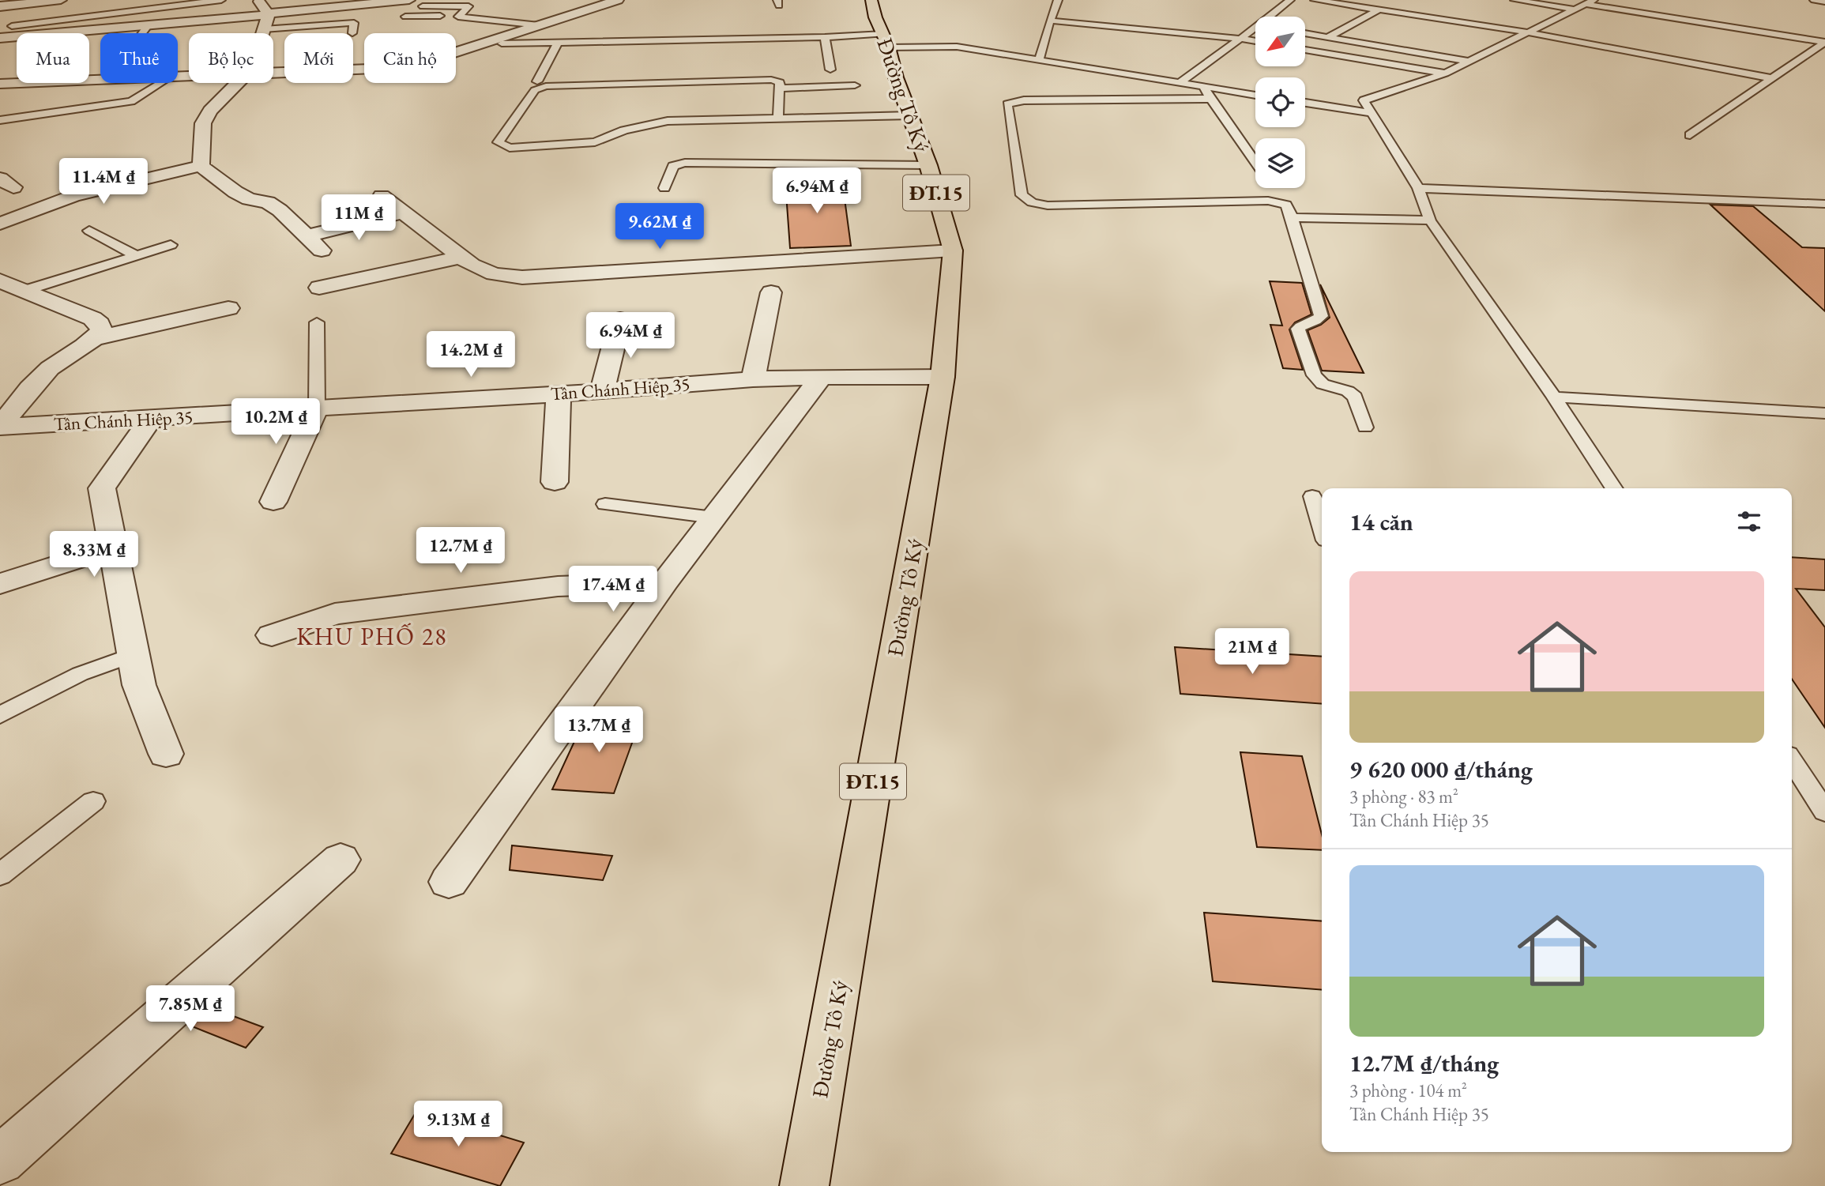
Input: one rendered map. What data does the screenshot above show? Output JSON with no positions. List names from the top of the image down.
{
  "streets": {
    "main road": ["Đường Tô Ký", "ĐT.15"],
    "street": ["Tân Chánh Hiệp 35"]
  },
  "crossings": [
    ["Đường Tô Ký", "Tân Chánh Hiệp 35"]
  ],
  "districts": ["KHU PHỐ 28"],
  "north": "bottom left",
  "page": {
    "chip": [
      "Mua",
      "Thuê",
      "Bộ lọc",
      "Mới",
      "Căn hộ"
    ],
    "price": [
      "11.4M ₫",
      "6.94M ₫",
      "11M ₫",
      "9.62M ₫",
      "6.94M ₫",
      "14.2M ₫",
      "10.2M ₫",
      "12.7M ₫",
      "8.33M ₫",
      "17.4M ₫",
      "21M ₫",
      "13.7M ₫",
      "7.85M ₫",
      "9.13M ₫"
    ],
    "heading": "14 căn",
    "list": [
      {
        "name": "9 620 000 ₫/tháng",
        "note": "3 phòng · 83 m² · Tân Chánh Hiệp 35"
      },
      {
        "name": "12.7M ₫/tháng",
        "note": "3 phòng · 104 m² · Tân Chánh Hiệp 35"
      }
    ]
  }
}
